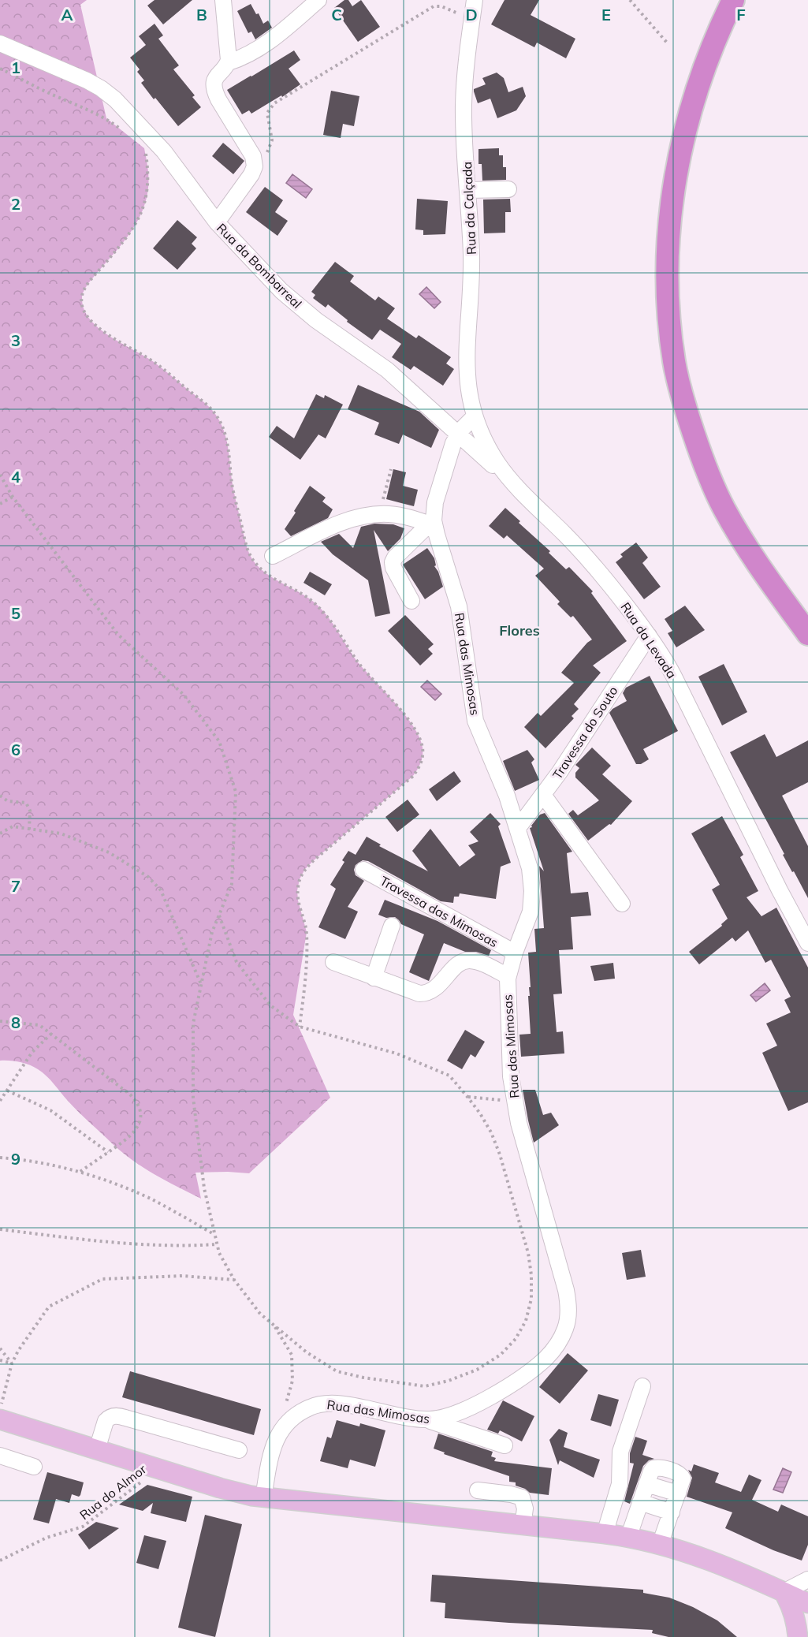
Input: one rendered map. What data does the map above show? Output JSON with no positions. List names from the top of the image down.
{
  "streets": {
    "street": [
      "Rua da Calçada",
      "Rua da Bombarreal",
      "Rua da Levada",
      "Rua das Mimosas",
      "Travessa do Souto",
      "Travessa das Mimosas"
    ],
    "path": ["Rua do Almor"]
  },
  "crossings": [
    ["Rua da Calçada", "Rua da Levada"],
    ["Rua da Calçada", "Rua das Mimosas"],
    ["Rua da Bombarreal", "Rua da Levada"],
    ["Rua da Bombarreal", "Rua das Mimosas"],
    ["Rua da Levada", "Rua das Mimosas"],
    ["Rua da Levada", "Travessa do Souto"],
    ["Rua das Mimosas", "Travessa do Souto"],
    ["Rua das Mimosas", "Travessa das Mimosas"]
  ],
  "districts": ["Flores"],
  "grid": {
    "columns": [
      "A",
      "B",
      "C",
      "D",
      "E",
      "F"
    ],
    "rows": [
      "1",
      "2",
      "3",
      "4",
      "5",
      "6",
      "7",
      "8",
      "9"
    ]
  }
}
